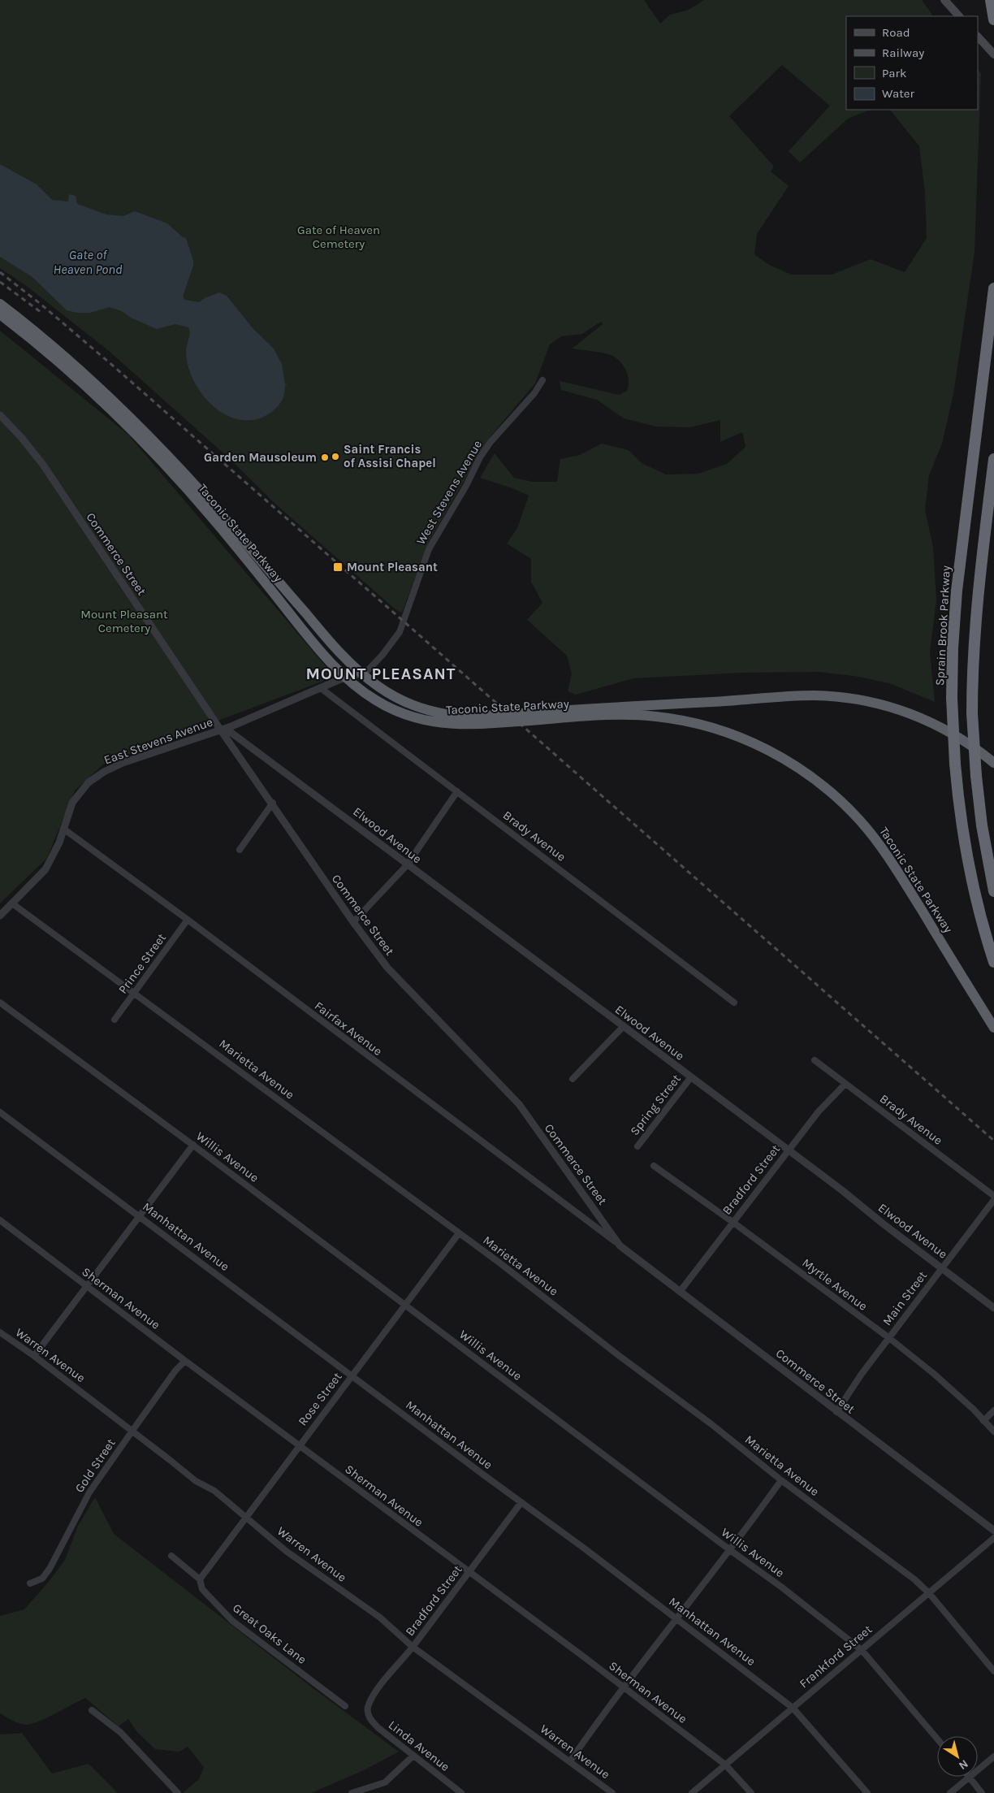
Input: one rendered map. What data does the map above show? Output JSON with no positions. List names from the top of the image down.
{
  "streets": {
    "highway": ["Taconic State Parkway", "Sprain Brook Parkway"],
    "street": [
      "West Stevens Avenue",
      "Commerce Street",
      "East Stevens Avenue",
      "Elwood Avenue",
      "Brady Avenue",
      "Prince Street",
      "Fairfax Avenue",
      "Marietta Avenue",
      "Spring Street",
      "Willis Avenue",
      "Bradford Street",
      "Manhattan Avenue",
      "Myrtle Avenue",
      "Sherman Avenue",
      "Main Street",
      "Warren Avenue",
      "Rose Street",
      "Gold Street",
      "Great Oaks Lane",
      "Frankford Street",
      "Linda Avenue"
    ]
  },
  "crossings": [
    ["West Stevens Avenue", "Taconic State Parkway"],
    ["West Stevens Avenue", "East Stevens Avenue"],
    ["Taconic State Parkway", "East Stevens Avenue"],
    ["Commerce Street", "East Stevens Avenue"],
    ["Commerce Street", "Elwood Avenue"],
    ["Commerce Street", "Fairfax Avenue"],
    ["Commerce Street", "Bradford Street"],
    ["Commerce Street", "Main Street"],
    ["East Stevens Avenue", "Elwood Avenue"],
    ["East Stevens Avenue", "Brady Avenue"],
    ["East Stevens Avenue", "Fairfax Avenue"],
    ["East Stevens Avenue", "Marietta Avenue"],
    ["Elwood Avenue", "Spring Street"],
    ["Elwood Avenue", "Bradford Street"],
    ["Elwood Avenue", "Main Street"],
    ["Brady Avenue", "Bradford Street"],
    ["Prince Street", "Fairfax Avenue"],
    ["Prince Street", "Marietta Avenue"],
    ["Marietta Avenue", "Rose Street"],
    ["Marietta Avenue", "Frankford Street"],
    ["Willis Avenue", "Rose Street"],
    ["Willis Avenue", "Frankford Street"],
    ["Bradford Street", "Manhattan Avenue"],
    ["Bradford Street", "Myrtle Avenue"],
    ["Bradford Street", "Sherman Avenue"],
    ["Bradford Street", "Warren Avenue"],
    ["Bradford Street", "Linda Avenue"],
    ["Manhattan Avenue", "Rose Street"],
    ["Manhattan Avenue", "Frankford Street"],
    ["Myrtle Avenue", "Main Street"],
    ["Sherman Avenue", "Rose Street"],
    ["Sherman Avenue", "Gold Street"],
    ["Sherman Avenue", "Frankford Street"],
    ["Warren Avenue", "Rose Street"],
    ["Warren Avenue", "Gold Street"],
    ["Rose Street", "Great Oaks Lane"]
  ],
  "districts": ["MOUNT PLEASANT"],
  "water": ["Gate of Heaven Pond"],
  "parks": ["Gate of Heaven Cemetery", "Mount Pleasant Cemetery"],
  "places": {
    "other": ["Saint Francis of Assisi Chapel", "Garden Mausoleum"],
    "transit": ["Mount Pleasant"]
  },
  "legend": [
    "Road",
    "Railway",
    "Park",
    "Water"
  ],
  "north": "bottom right"
}
